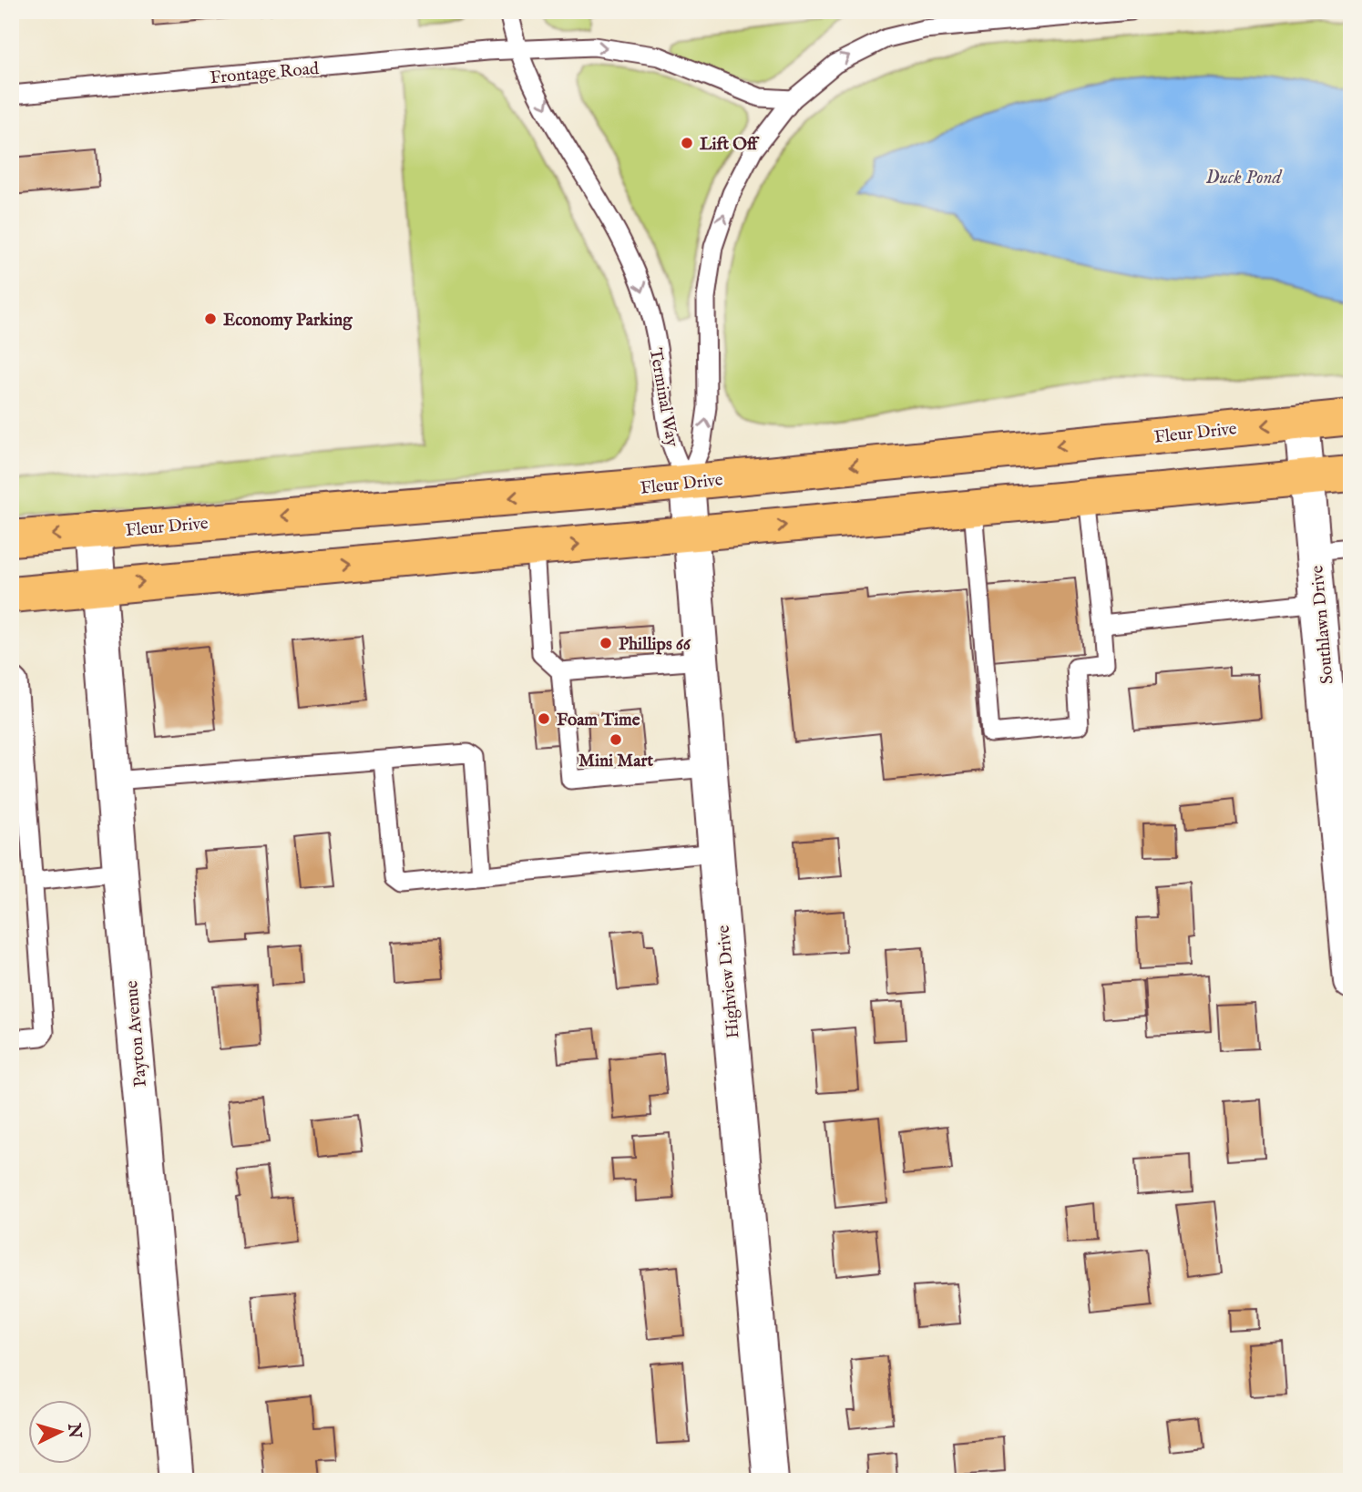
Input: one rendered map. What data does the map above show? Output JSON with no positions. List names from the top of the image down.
{
  "streets": {
    "main road": ["Fleur Drive"],
    "street": ["Southlawn Drive", "Highview Drive", "Payton Avenue"],
    "lane": ["Frontage Road", "Terminal Way"]
  },
  "crossings": [
    ["Frontage Road", "Terminal Way"],
    ["Terminal Way", "Fleur Drive"],
    ["Terminal Way", "Highview Drive"],
    ["Fleur Drive", "Southlawn Drive"],
    ["Fleur Drive", "Highview Drive"],
    ["Fleur Drive", "Payton Avenue"]
  ],
  "water": ["Duck Pond"],
  "places": [
    "Lift Off",
    "Economy Parking",
    "Phillips 66",
    "Foam Time",
    "Mini Mart"
  ],
  "north": "right"
}
